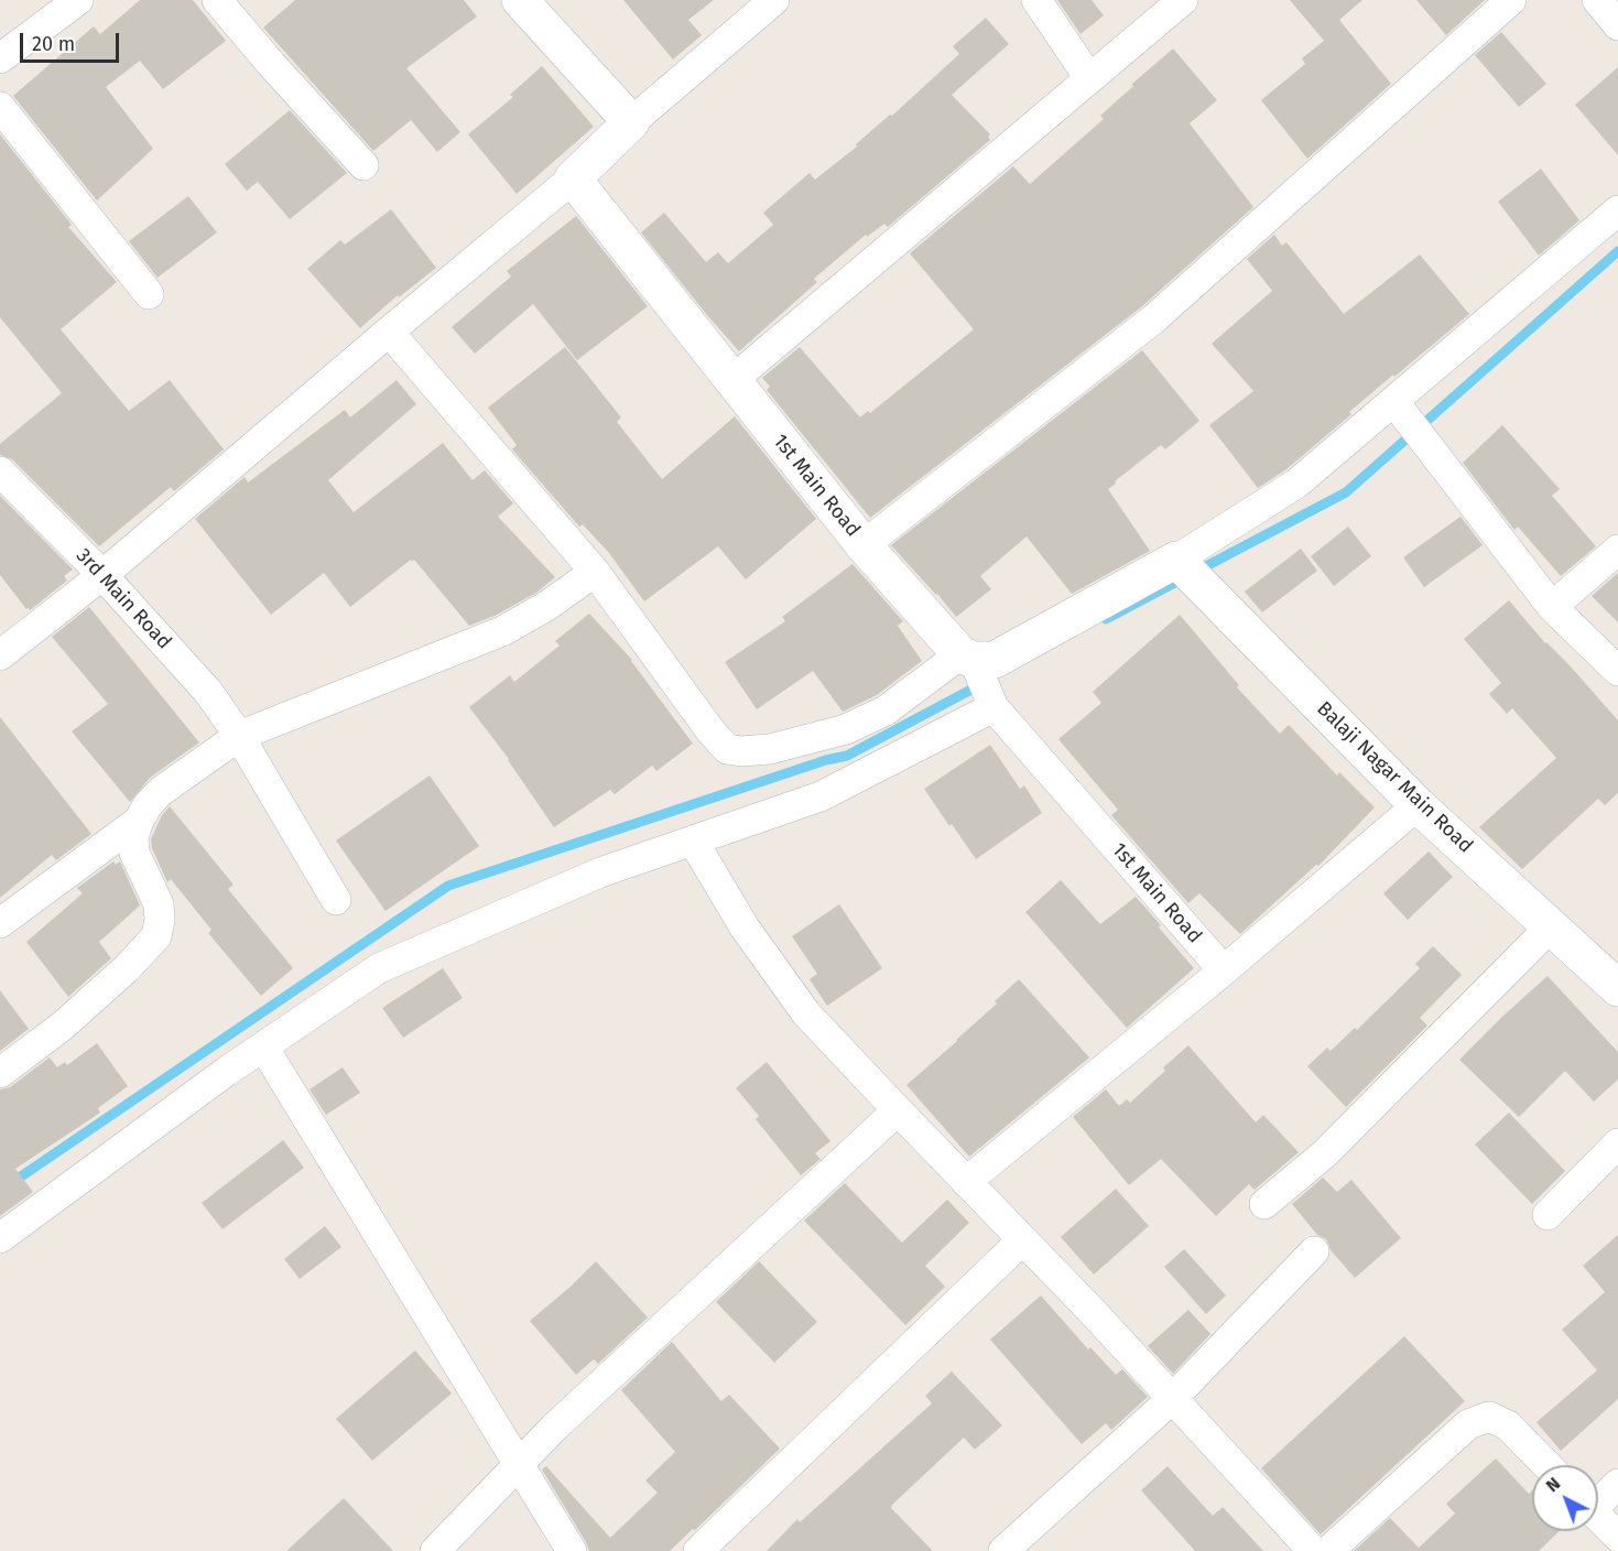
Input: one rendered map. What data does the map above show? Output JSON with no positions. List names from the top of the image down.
{
  "streets": {
    "main road": ["1st Main Road", "Balaji Nagar Main Road"],
    "street": ["3rd Main Road"]
  },
  "scale_bar": "20 m",
  "north": "top left"
}
